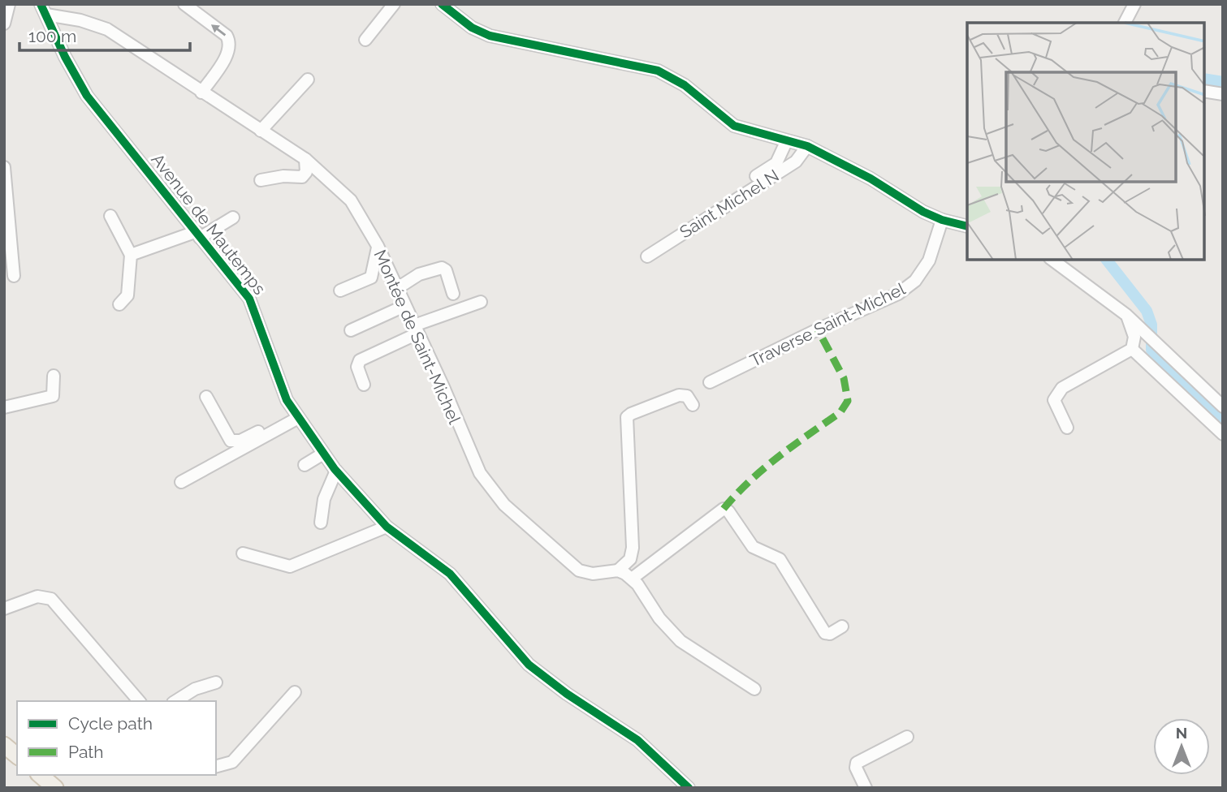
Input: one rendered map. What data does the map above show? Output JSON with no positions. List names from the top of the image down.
{
  "streets": {
    "street": [
      "Saint Michel N",
      "Avenue de Mautemps",
      "Traverse Saint-Michel",
      "Montée de Saint-Michel"
    ]
  },
  "crossings": [
    ["Avenue de Mautemps", "Montée de Saint-Michel"]
  ],
  "legend": ["Cycle path", "Path"],
  "scale_bar": "100 m",
  "north": "top"
}
